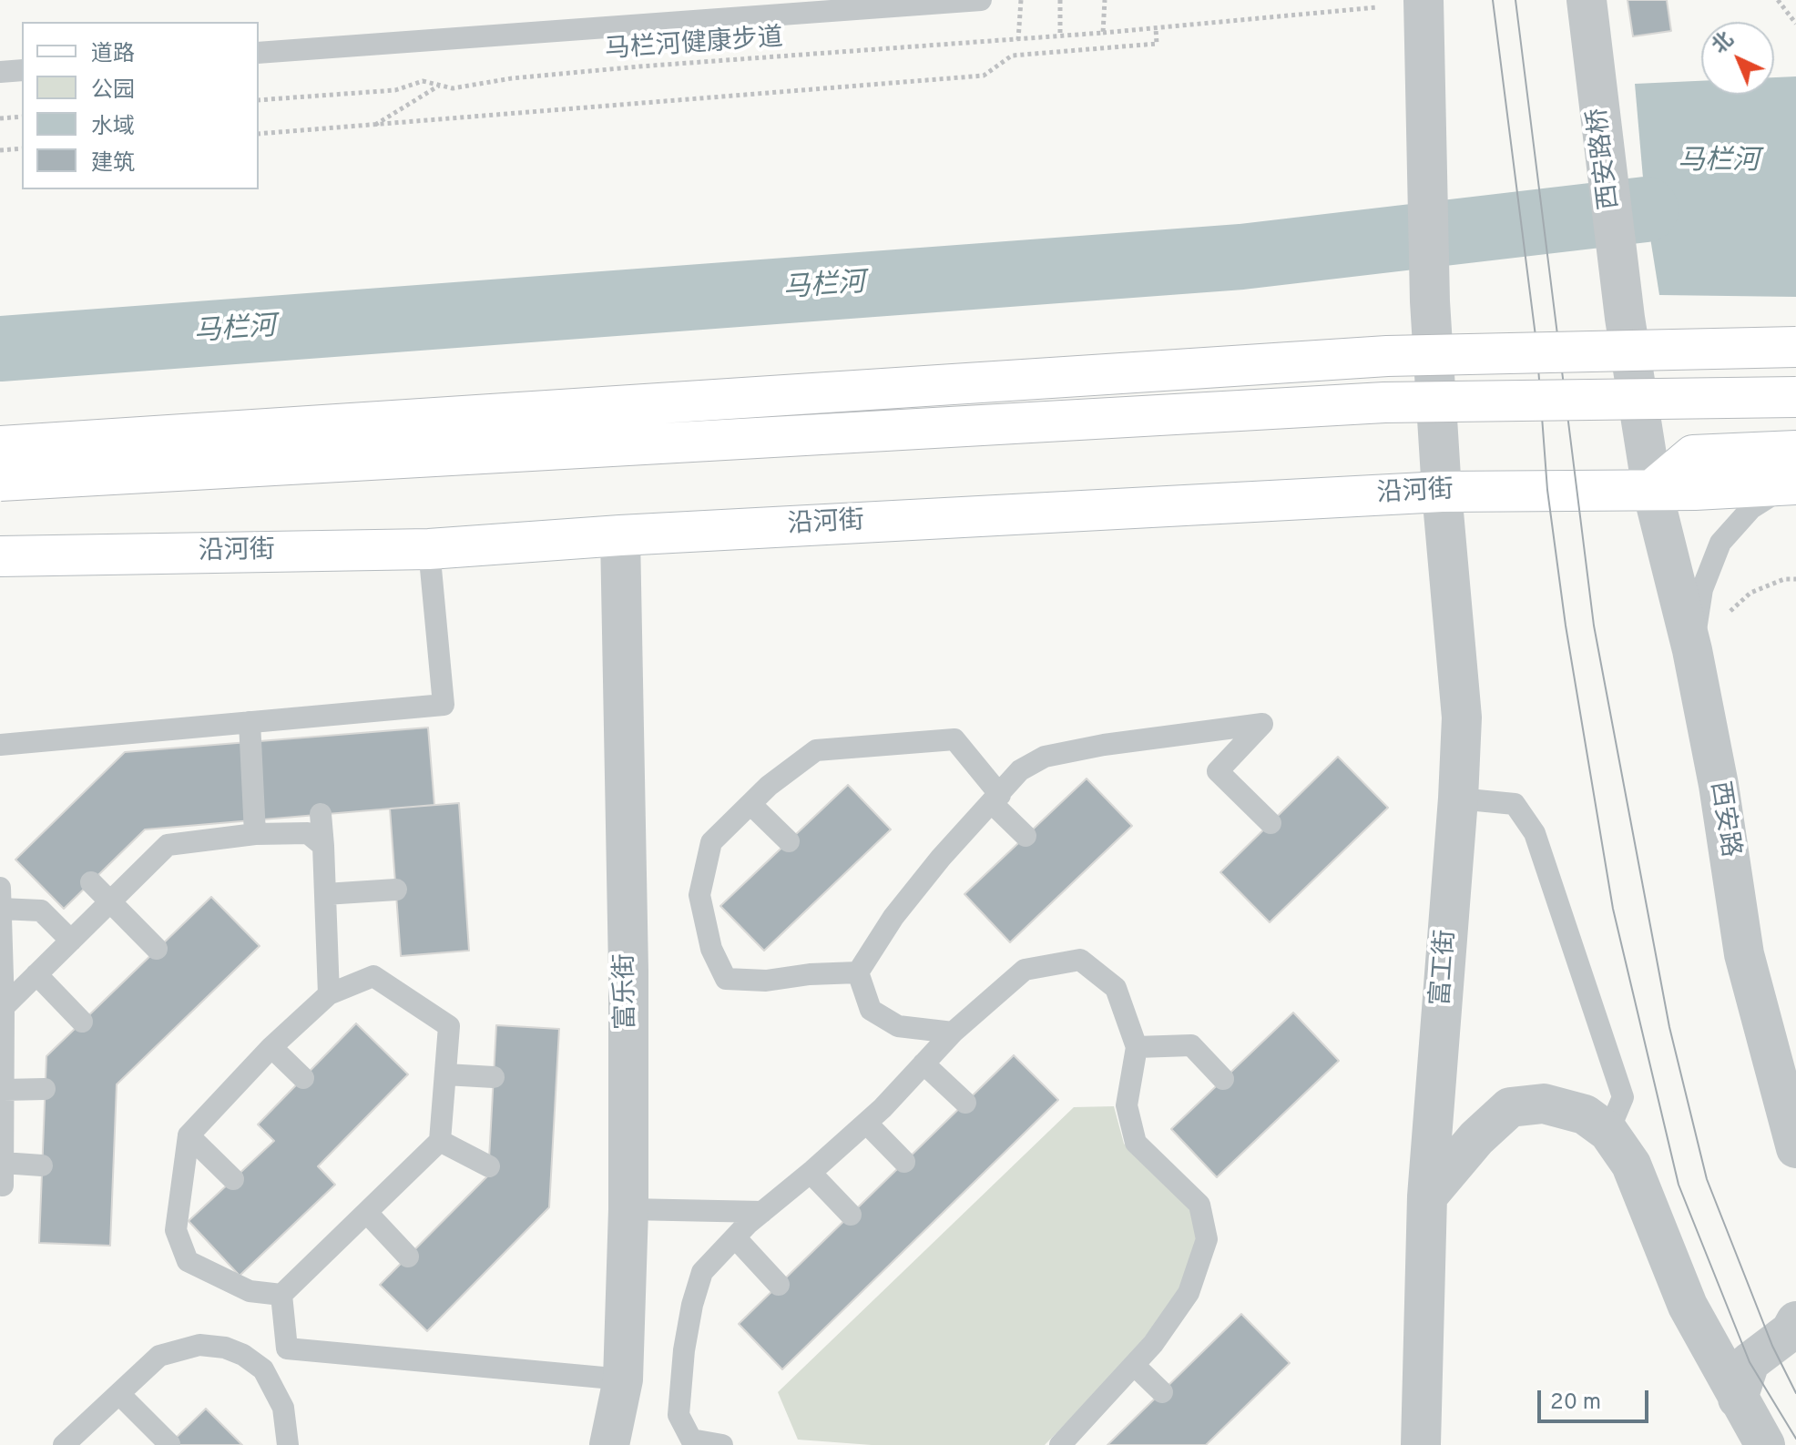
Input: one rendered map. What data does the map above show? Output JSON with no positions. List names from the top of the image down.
{
  "streets": {
    "main road": ["沿河街"],
    "street": [
      "西安路桥",
      "西安路",
      "富工街",
      "富乐街"
    ],
    "path": ["马栏河健康步道"]
  },
  "crossings": [
    ["西安路桥", "沿河街"],
    ["西安路桥", "西安路"],
    ["沿河街", "西安路"],
    ["沿河街", "富工街"],
    ["沿河街", "富乐街"]
  ],
  "water": ["马栏河"],
  "legend": [
    "道路",
    "公园",
    "水域",
    "建筑"
  ],
  "scale_bar": "20 m",
  "north": "top left"
}
